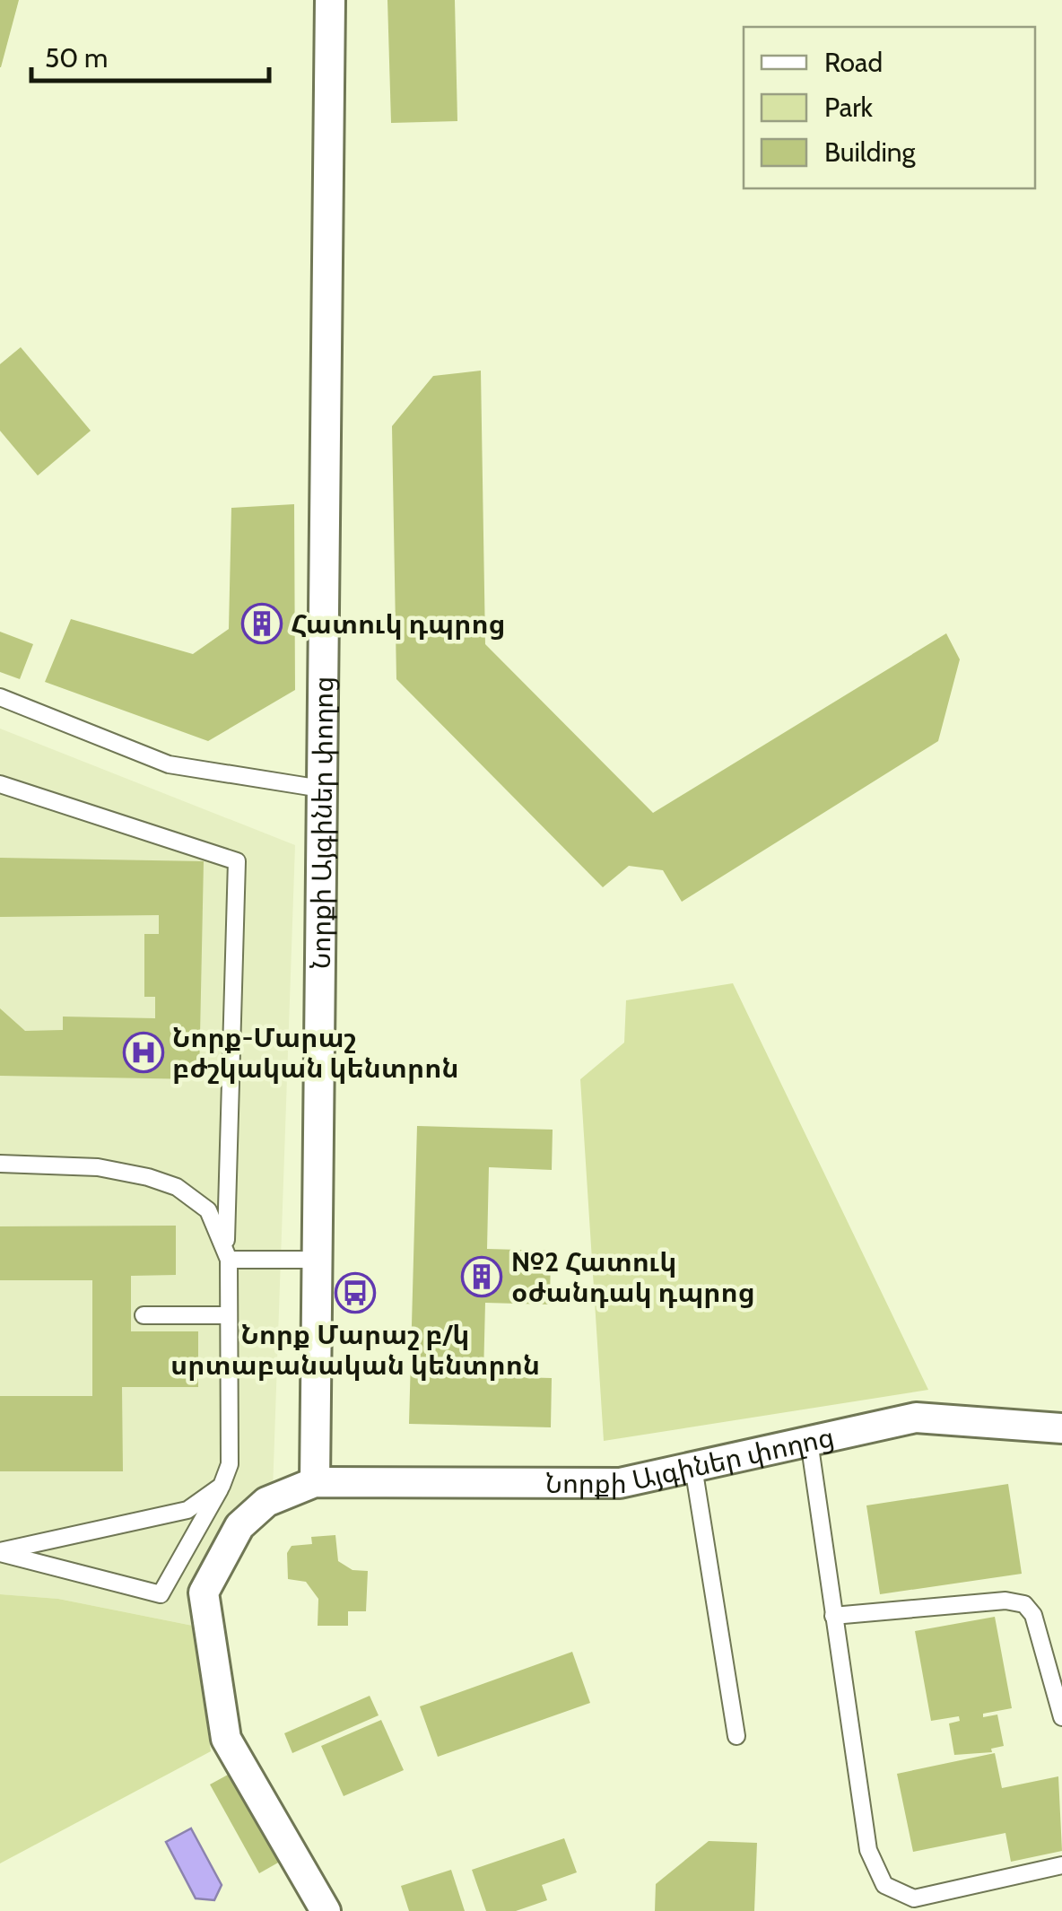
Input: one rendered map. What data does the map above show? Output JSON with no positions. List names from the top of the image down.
{
  "streets": {
    "street": ["Նորքի Այգիներ փողոց"]
  },
  "places": {
    "building": ["Հատուկ դպրոց", "№2 Հատուկ օժանդակ դպրոց"],
    "hospital": ["Նորք-Մարաշ բժշկական կենտրոն"],
    "bus stop": ["Նորք Մարաշ բ/կ սրտաբանական կենտրոն"]
  },
  "legend": ["Road", "Park", "Building"],
  "scale_bar": "50 m"
}
